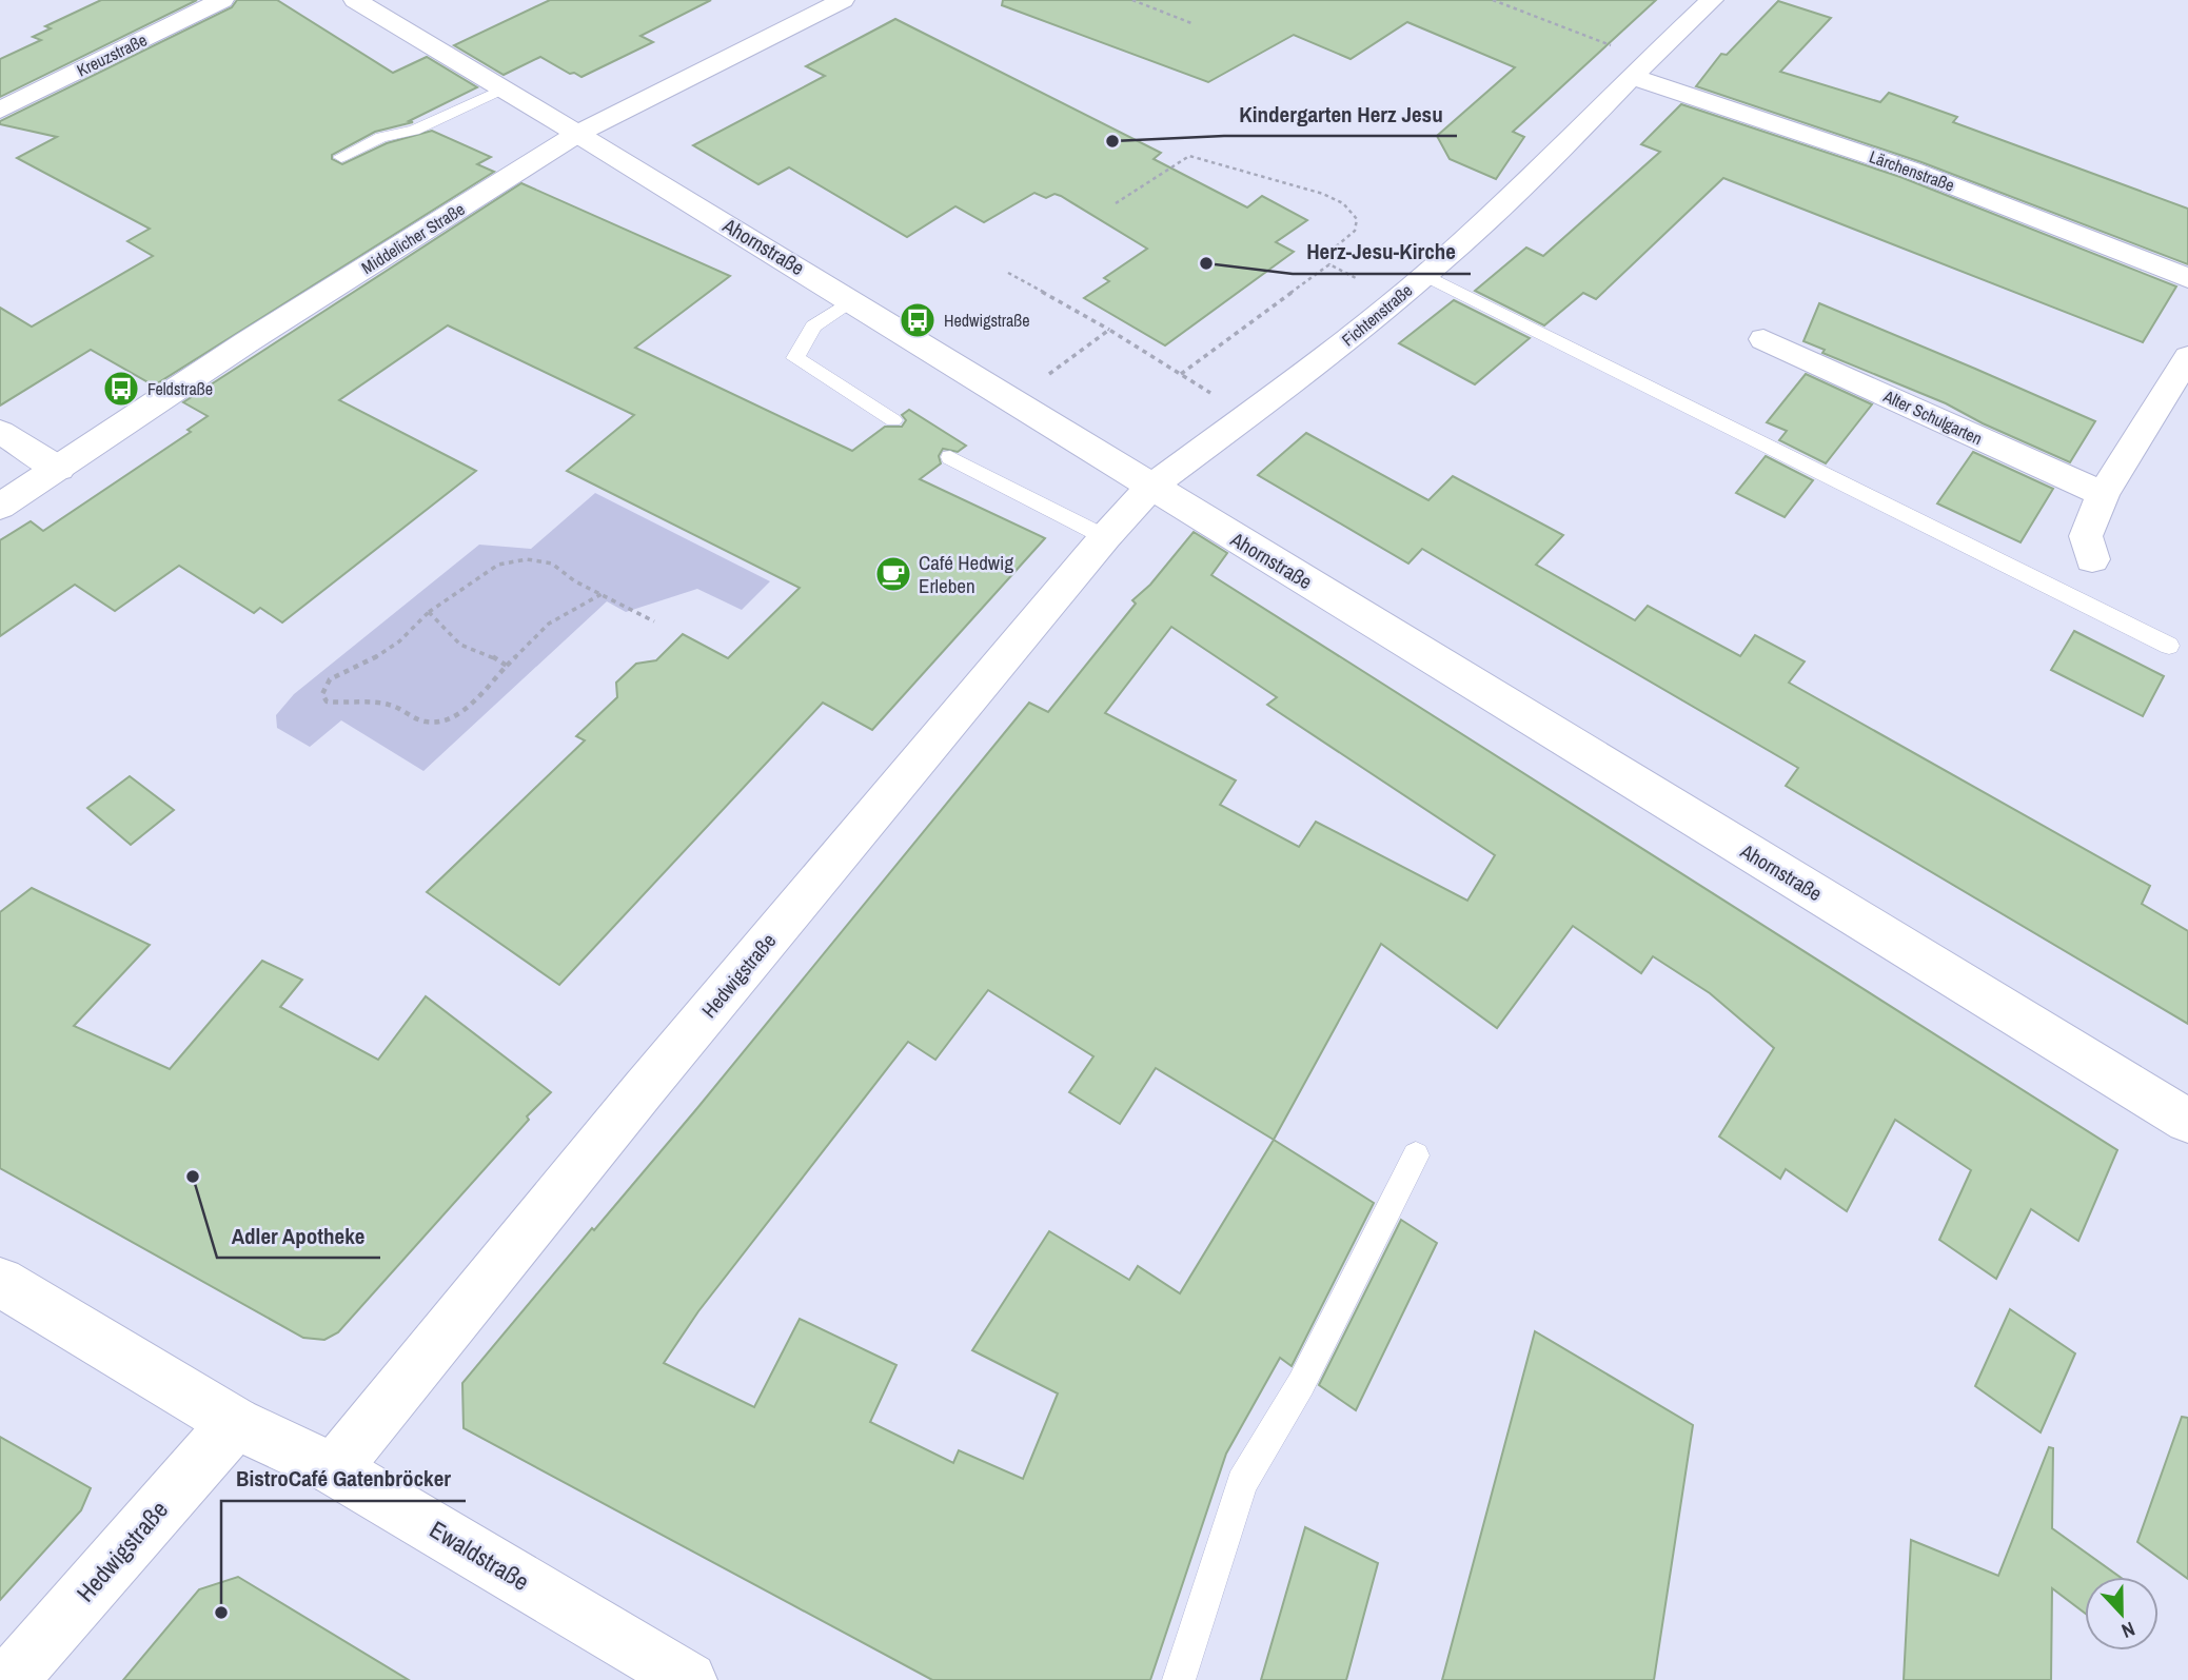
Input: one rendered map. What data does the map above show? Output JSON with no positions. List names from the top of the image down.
{
  "streets": {
    "street": [
      "Kreuzstraße",
      "Lärchenstraße",
      "Middelicher Straße",
      "Ahornstraße",
      "Fichtenstraße",
      "Alter Schulgarten",
      "Hedwigstraße",
      "Ewaldstraße"
    ]
  },
  "crossings": [
    ["Lärchenstraße", "Fichtenstraße"],
    ["Middelicher Straße", "Ahornstraße"],
    ["Ahornstraße", "Fichtenstraße"],
    ["Ahornstraße", "Hedwigstraße"],
    ["Fichtenstraße", "Hedwigstraße"],
    ["Hedwigstraße", "Ewaldstraße"]
  ],
  "places": {
    "other": [
      "Kindergarten Herz Jesu",
      "Herz-Jesu-Kirche",
      "Adler Apotheke",
      "BistroCafé Gatenbröcker"
    ],
    "bus stop": ["Hedwigstraße", "Feldstraße"],
    "cafe": ["Café Hedwig Erleben"]
  },
  "north": "bottom"
}
